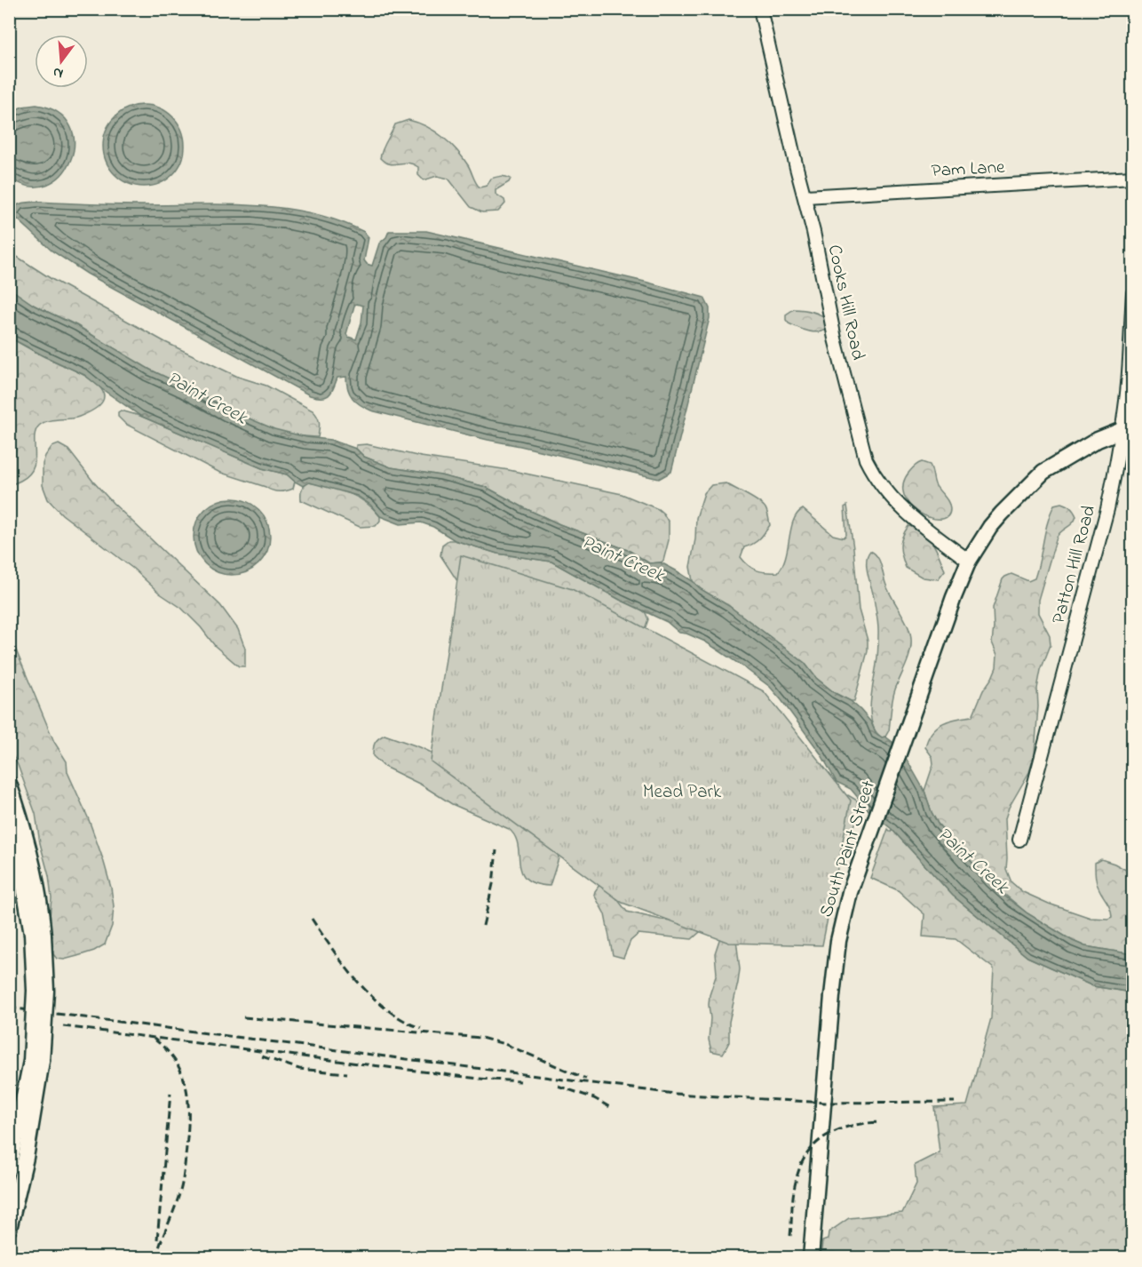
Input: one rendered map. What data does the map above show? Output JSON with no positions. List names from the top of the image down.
{
  "streets": {
    "main road": ["South Paint Street"],
    "street": ["Pam Lane", "Cooks Hill Road", "Patton Hill Road"]
  },
  "crossings": [
    ["Pam Lane", "Cooks Hill Road"],
    ["Cooks Hill Road", "South Paint Street"],
    ["Patton Hill Road", "South Paint Street"]
  ],
  "water": ["Paint Creek"],
  "parks": ["Mead Park"],
  "north": "bottom"
}
